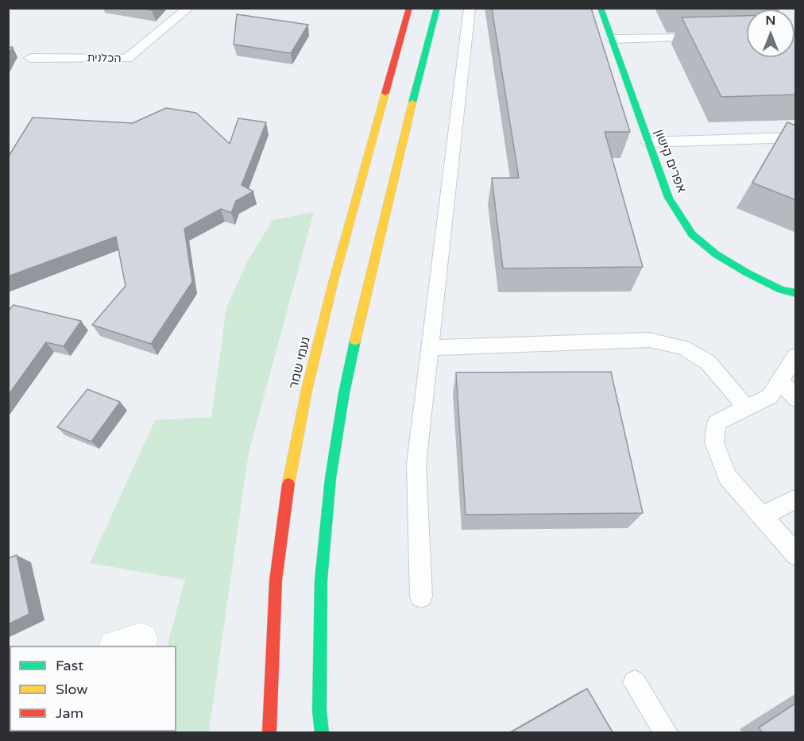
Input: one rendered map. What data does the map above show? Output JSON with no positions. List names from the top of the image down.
{
  "streets": {
    "street": ["אפרים קישון", "נעמי שמר"],
    "lane": ["הכלנית"]
  },
  "legend": ["Fast", "Slow", "Jam"],
  "north": "top"
}
